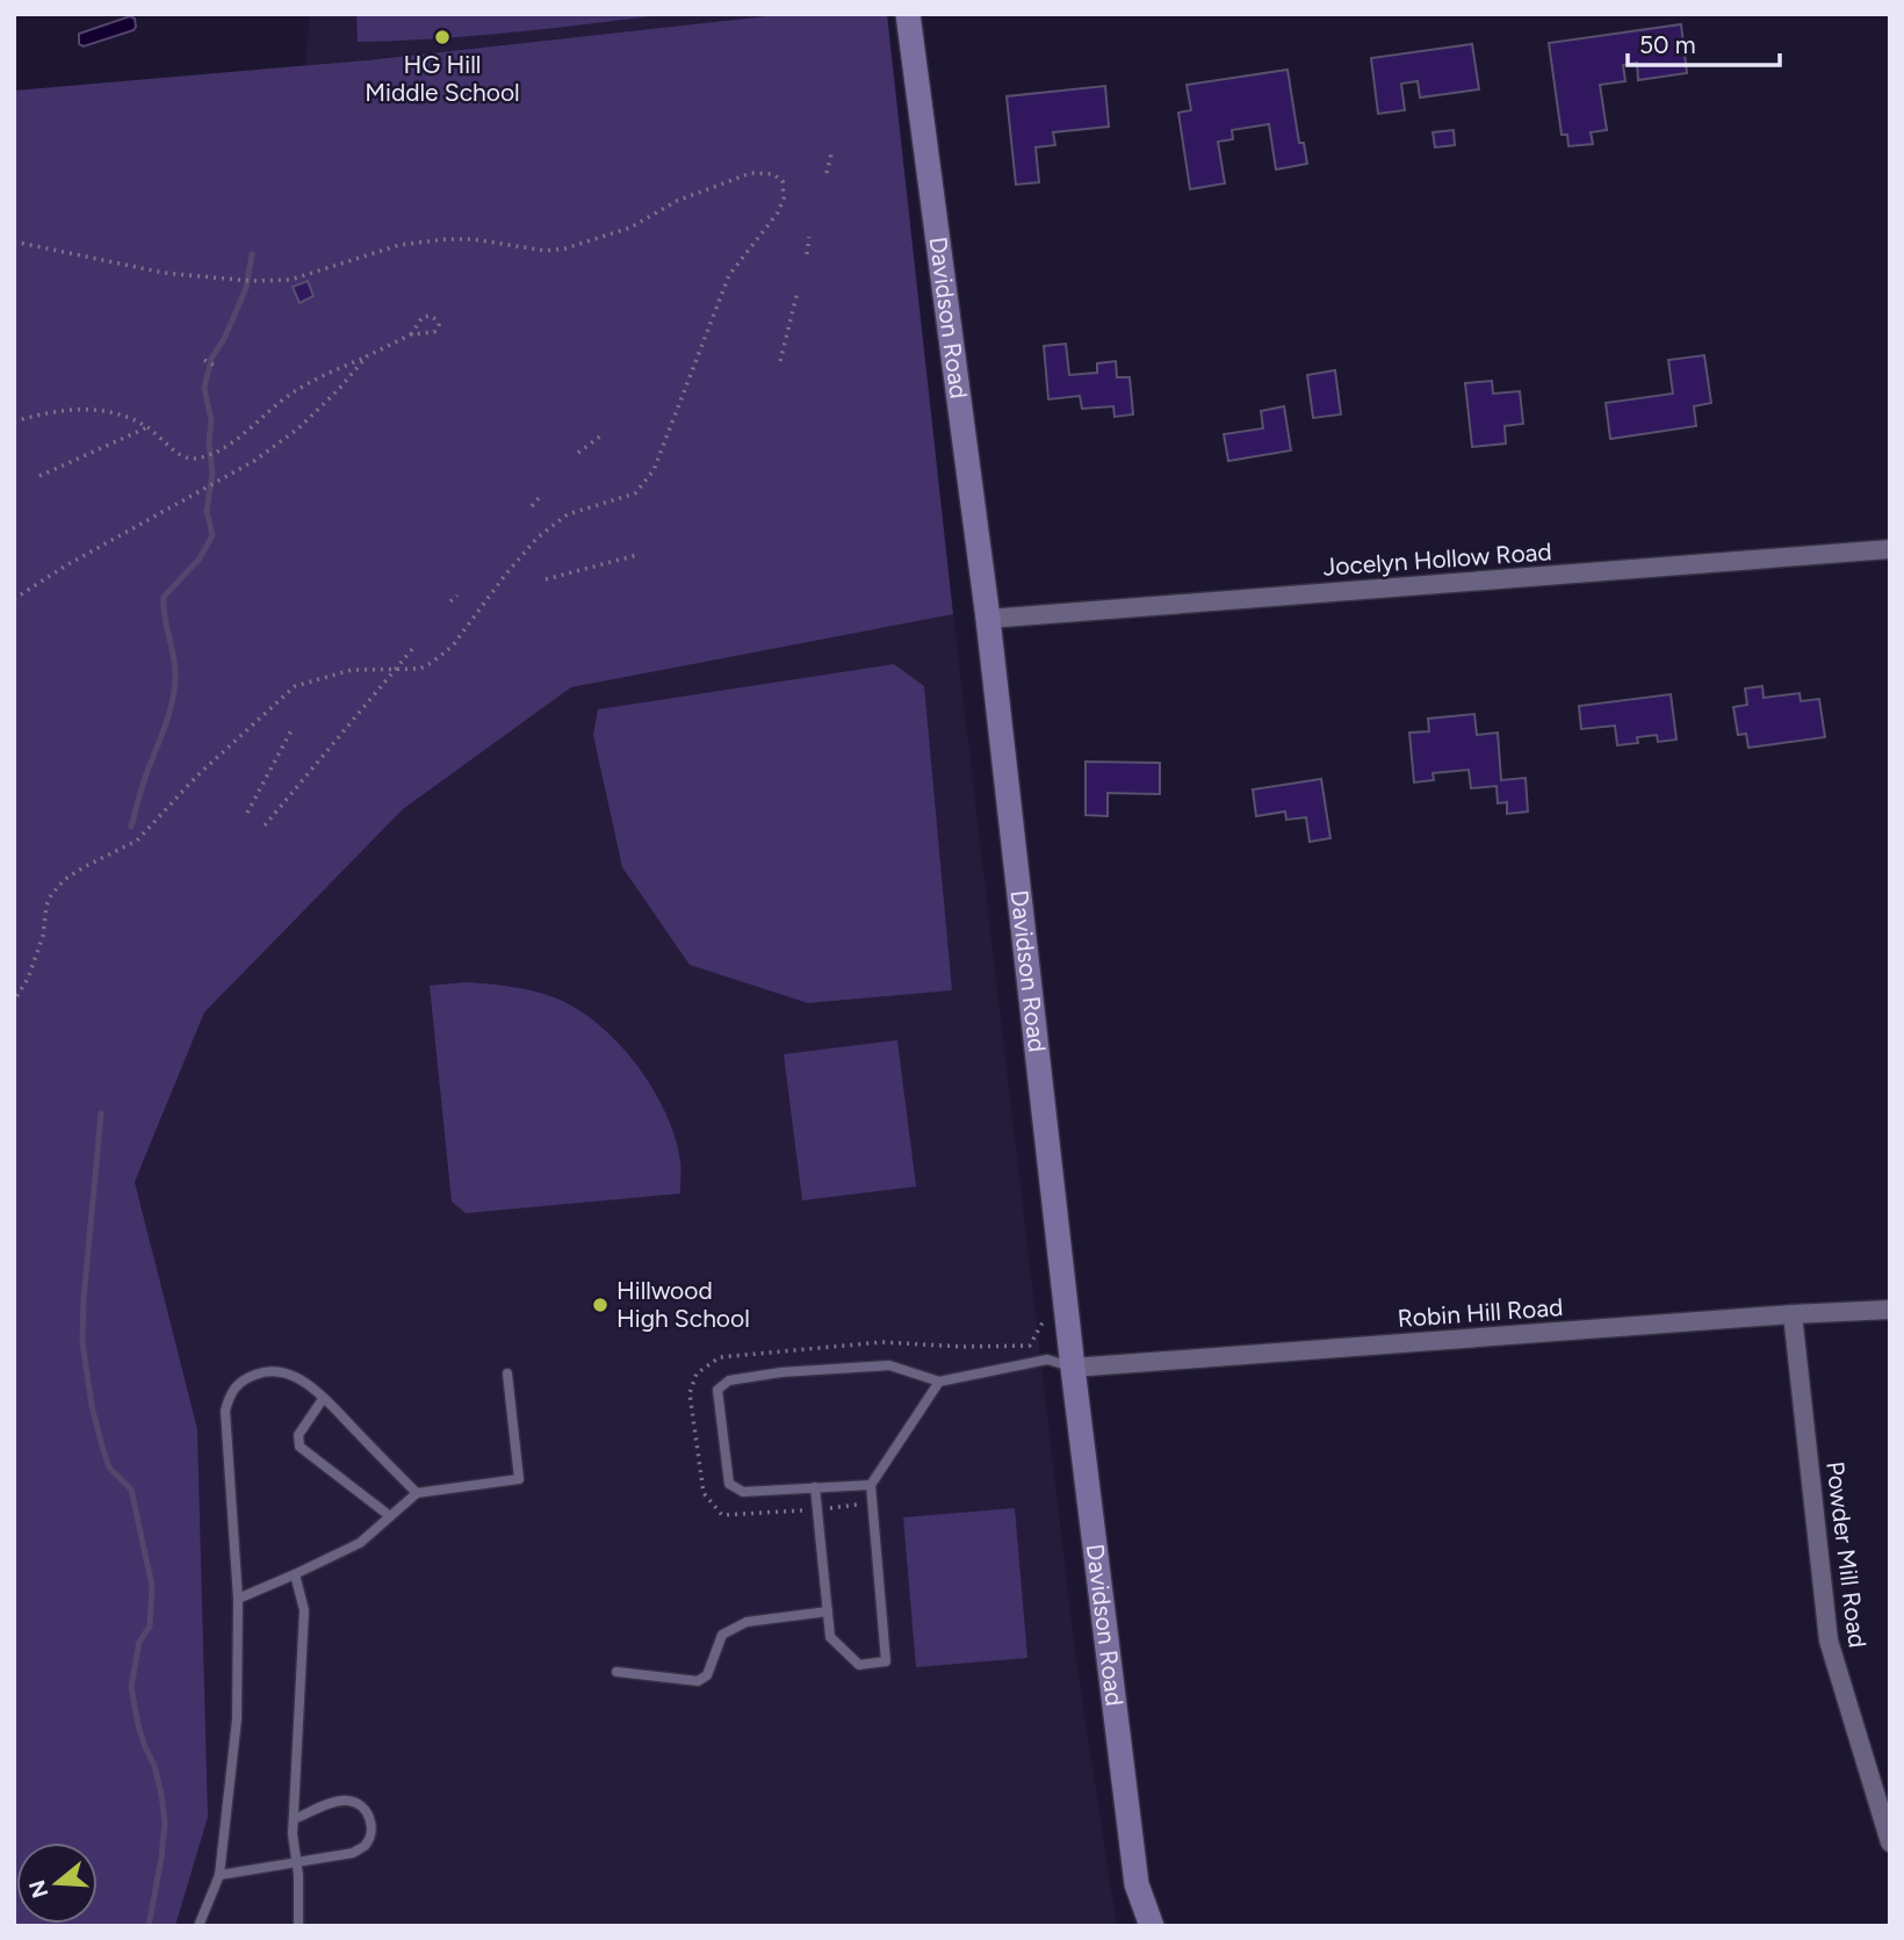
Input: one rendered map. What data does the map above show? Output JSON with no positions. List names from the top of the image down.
{
  "streets": {
    "street": [
      "Davidson Road",
      "Jocelyn Hollow Road",
      "Robin Hill Road",
      "Powder Mill Road"
    ]
  },
  "crossings": [
    ["Davidson Road", "Jocelyn Hollow Road"],
    ["Davidson Road", "Robin Hill Road"],
    ["Robin Hill Road", "Powder Mill Road"]
  ],
  "places": ["HG Hill Middle School", "Hillwood High School"],
  "scale_bar": "50 m",
  "north": "left"
}
